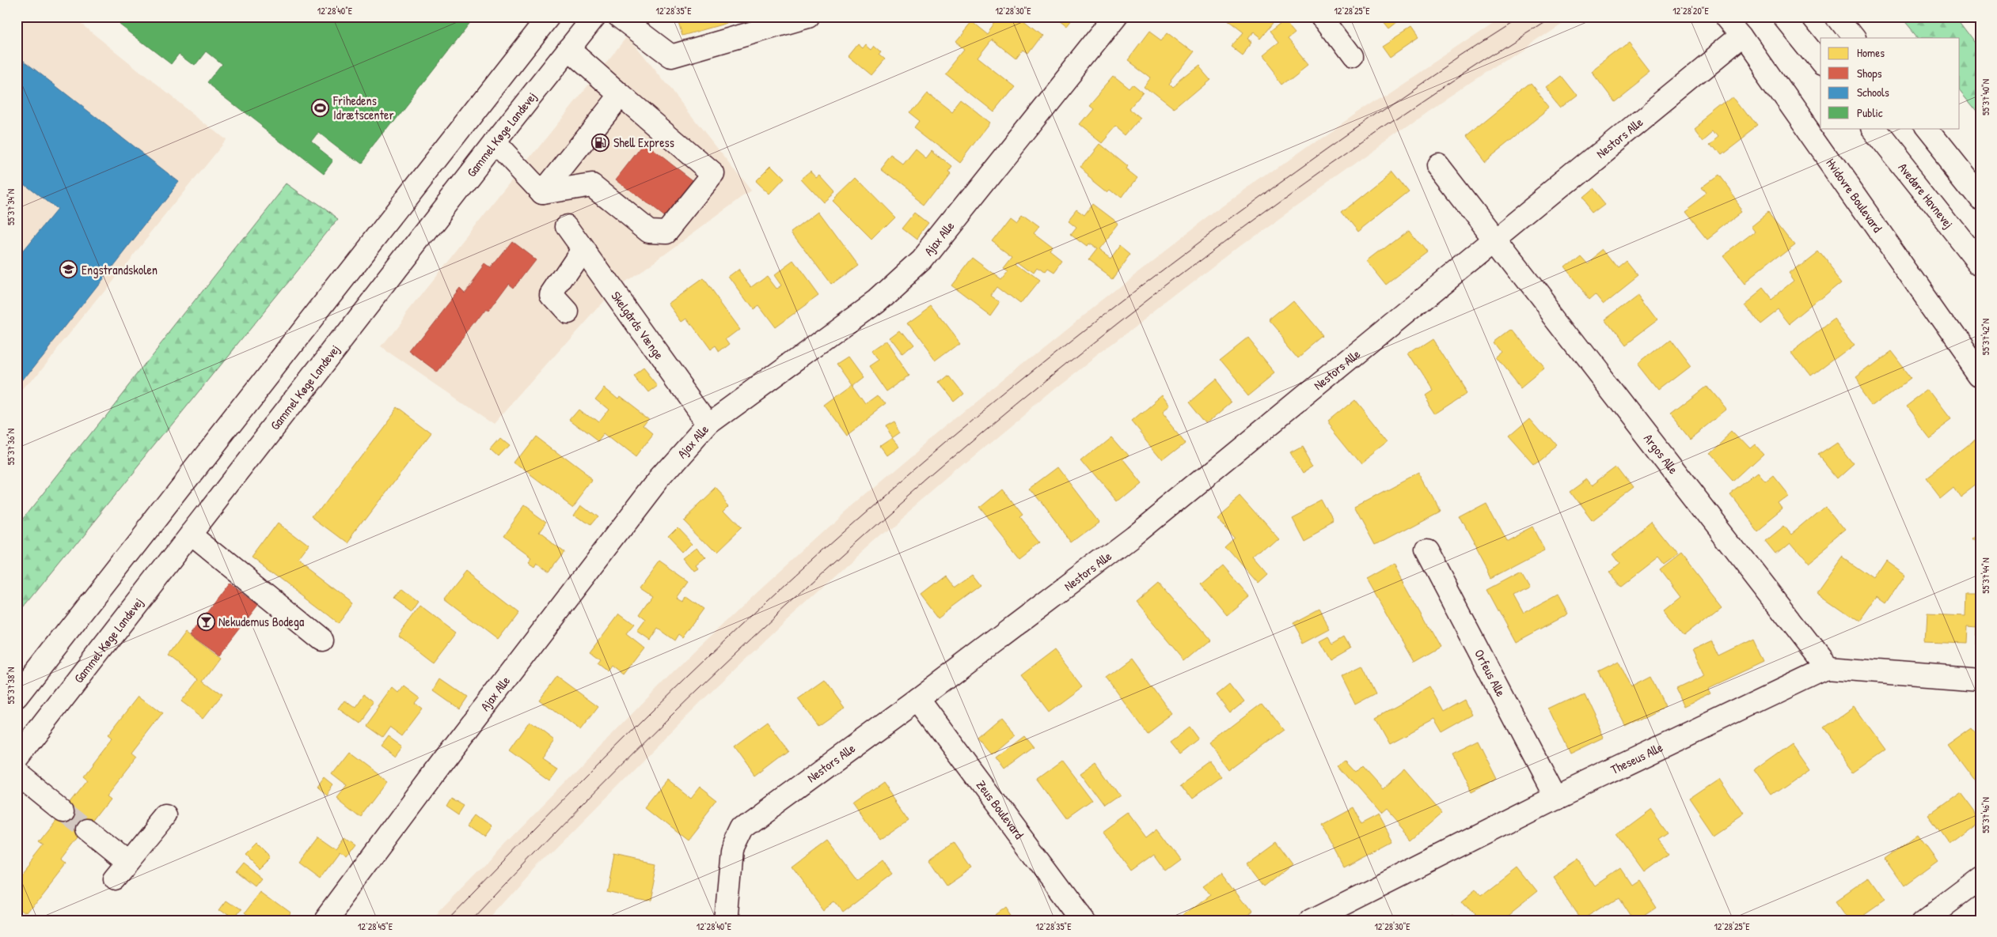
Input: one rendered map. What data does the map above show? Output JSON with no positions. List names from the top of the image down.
{
  "streets": {
    "street": [
      "Gammel Køge Landevej",
      "Nestors Alle",
      "Hvidovre Boulevard",
      "Avedøre Havnevej",
      "Ajax Alle",
      "Skelgårds Vænge",
      "Argos Alle",
      "Orfeus Alle",
      "Theseus Alle",
      "Zeus Boulevard"
    ]
  },
  "crossings": [
    ["Nestors Alle", "Hvidovre Boulevard"],
    ["Nestors Alle", "Argos Alle"],
    ["Nestors Alle", "Zeus Boulevard"],
    ["Ajax Alle", "Skelgårds Vænge"],
    ["Argos Alle", "Theseus Alle"],
    ["Orfeus Alle", "Theseus Alle"]
  ],
  "places": {
    "sports": ["Frihedens Idrætscenter"],
    "fuel station": ["Shell Express"],
    "school or university": ["Engstrandskolen"],
    "bar": ["Nekudemus Bodega"]
  },
  "legend": [
    "Homes",
    "Shops",
    "Schools",
    "Public"
  ],
  "coordinates": [
    "12°28'40\"E",
    "12°28'35\"E",
    "12°28'30\"E",
    "12°28'25\"E",
    "12°28'20\"E",
    "55°37'40\"N",
    "55°37'34\"N",
    "55°37'42\"N",
    "55°37'36\"N",
    "55°37'44\"N",
    "55°37'38\"N",
    "55°37'46\"N",
    "12°28'45\"E"
  ]
}
